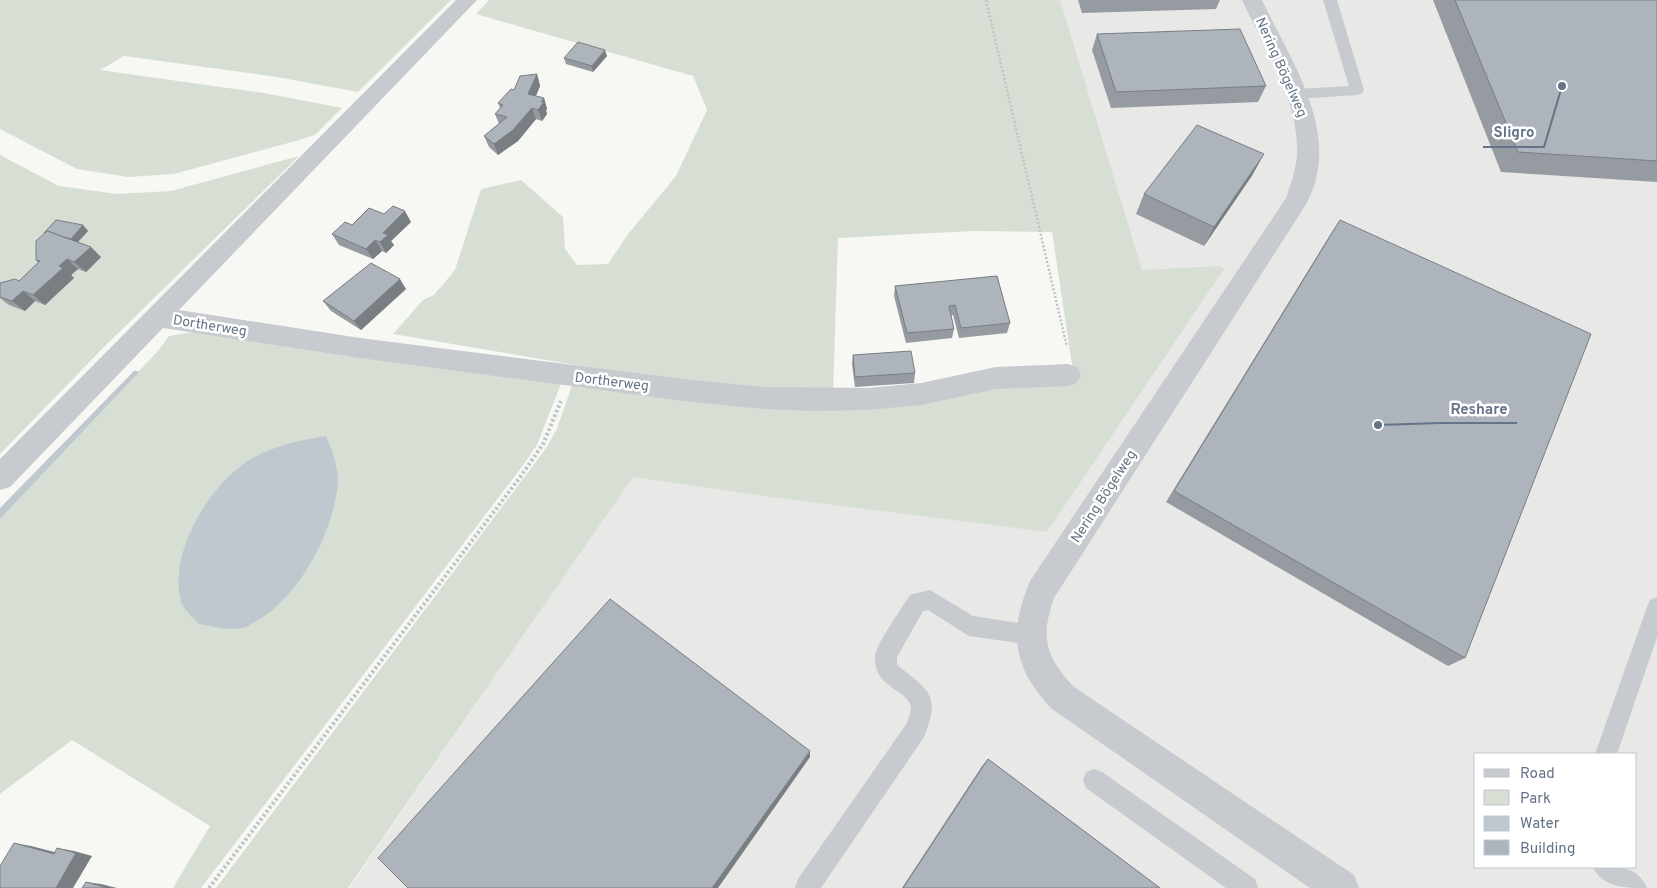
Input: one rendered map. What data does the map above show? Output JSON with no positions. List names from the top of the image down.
{
  "streets": {
    "street": ["Nering Bögelweg", "Dortherweg"]
  },
  "places": ["Sligro", "Reshare"],
  "legend": [
    "Road",
    "Park",
    "Water",
    "Building"
  ]
}
